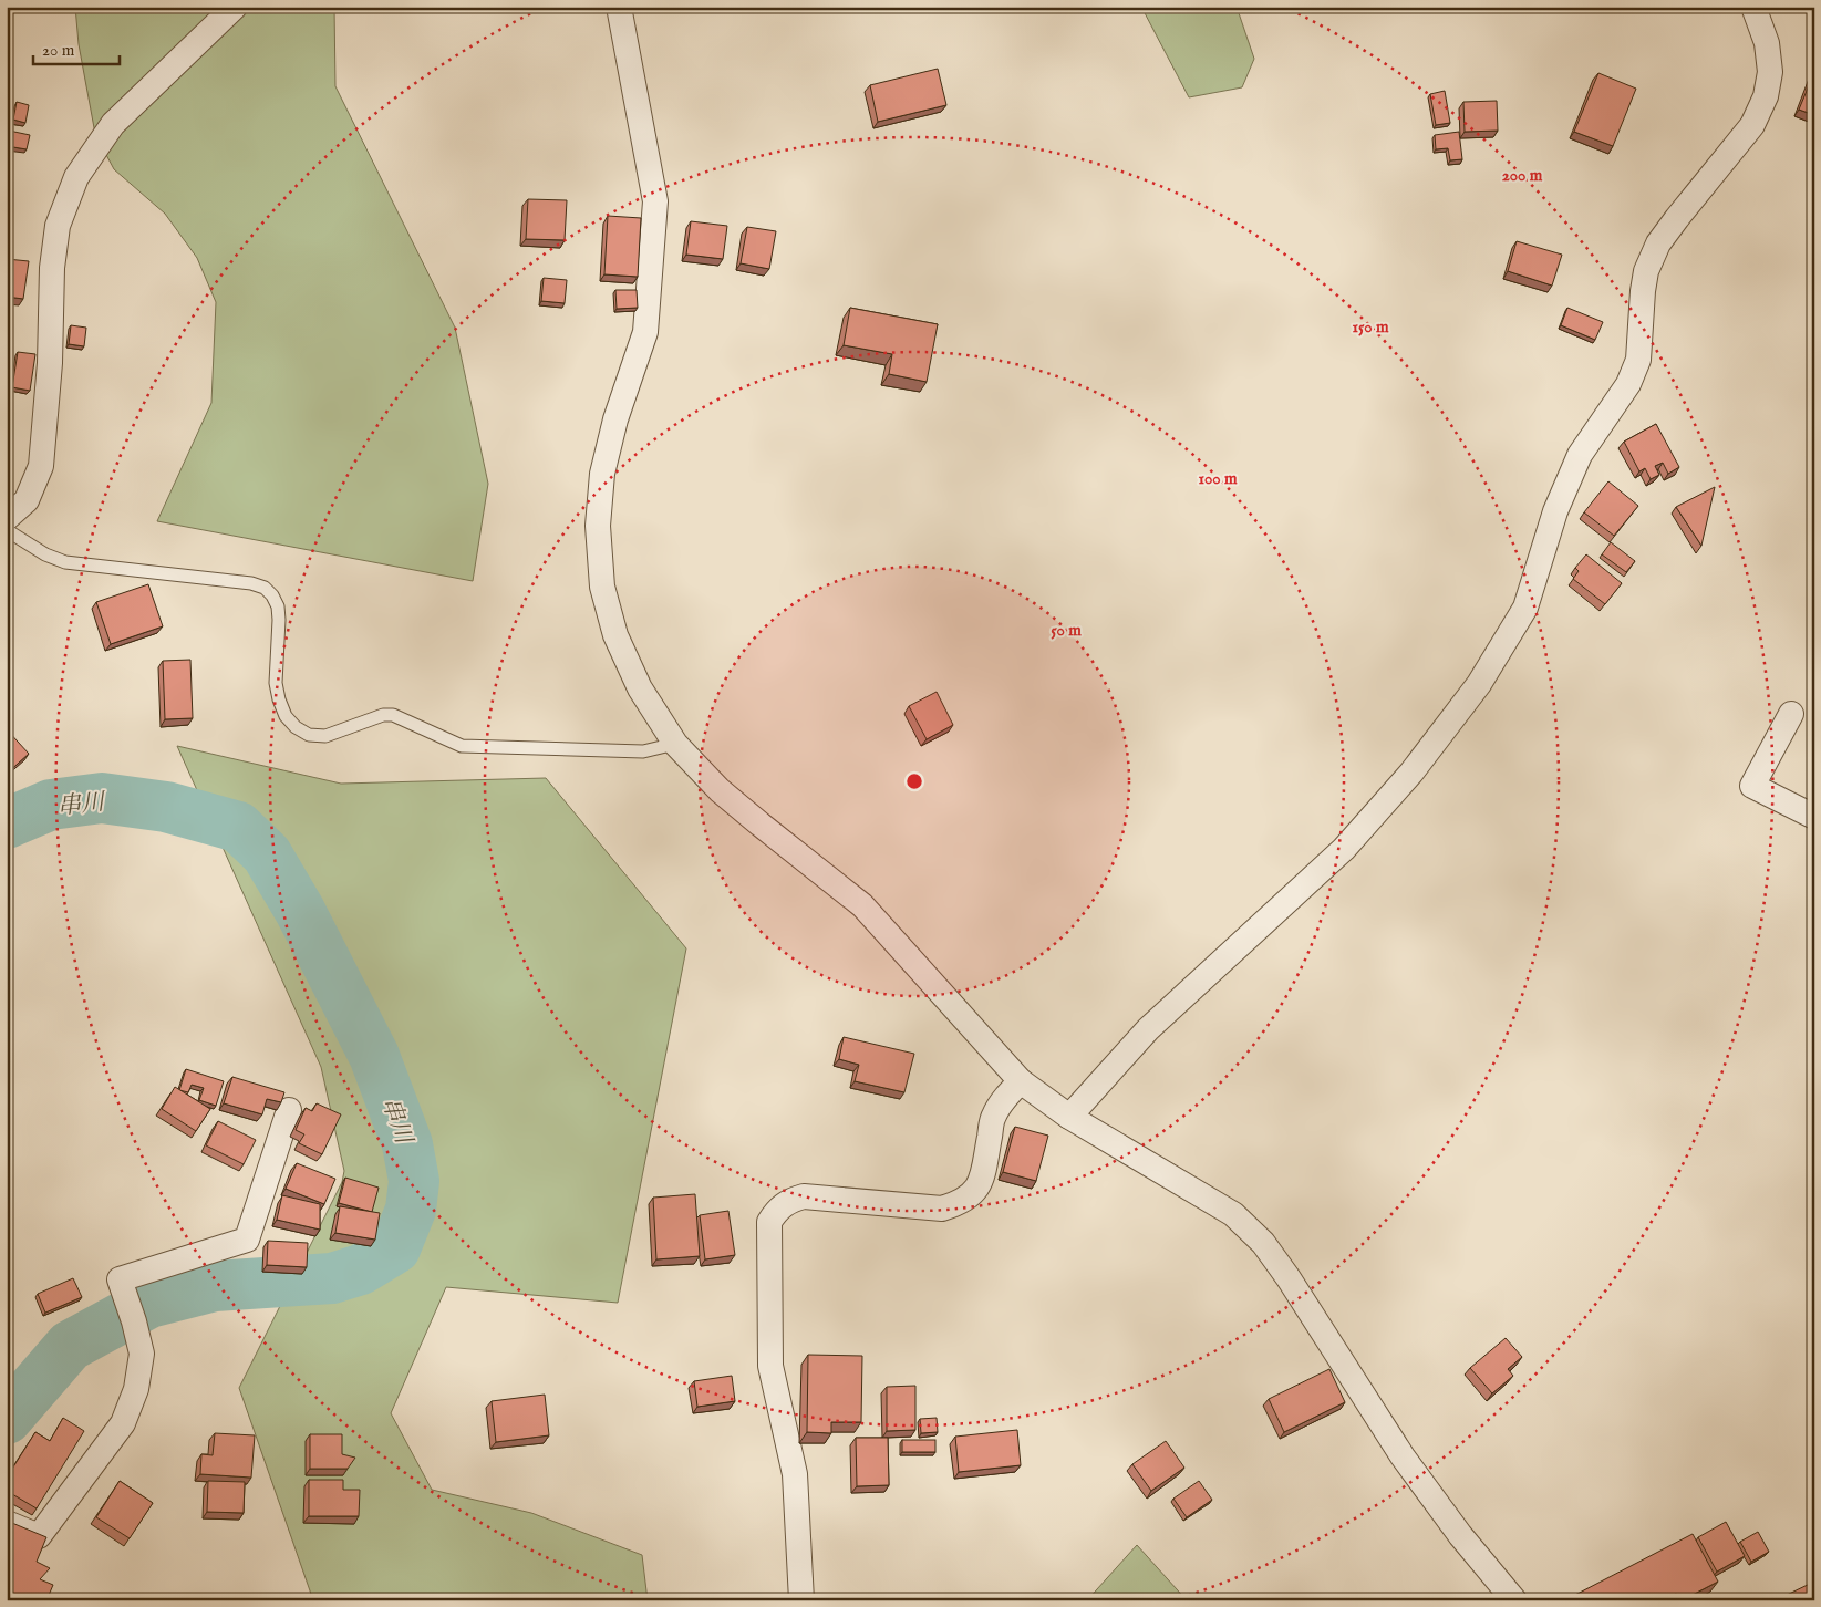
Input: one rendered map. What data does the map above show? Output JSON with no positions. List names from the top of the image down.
{
  "water": ["串川"],
  "scale_bar": "20 m",
  "rings": [
    "200 m",
    "150 m",
    "100 m",
    "50 m"
  ]
}
